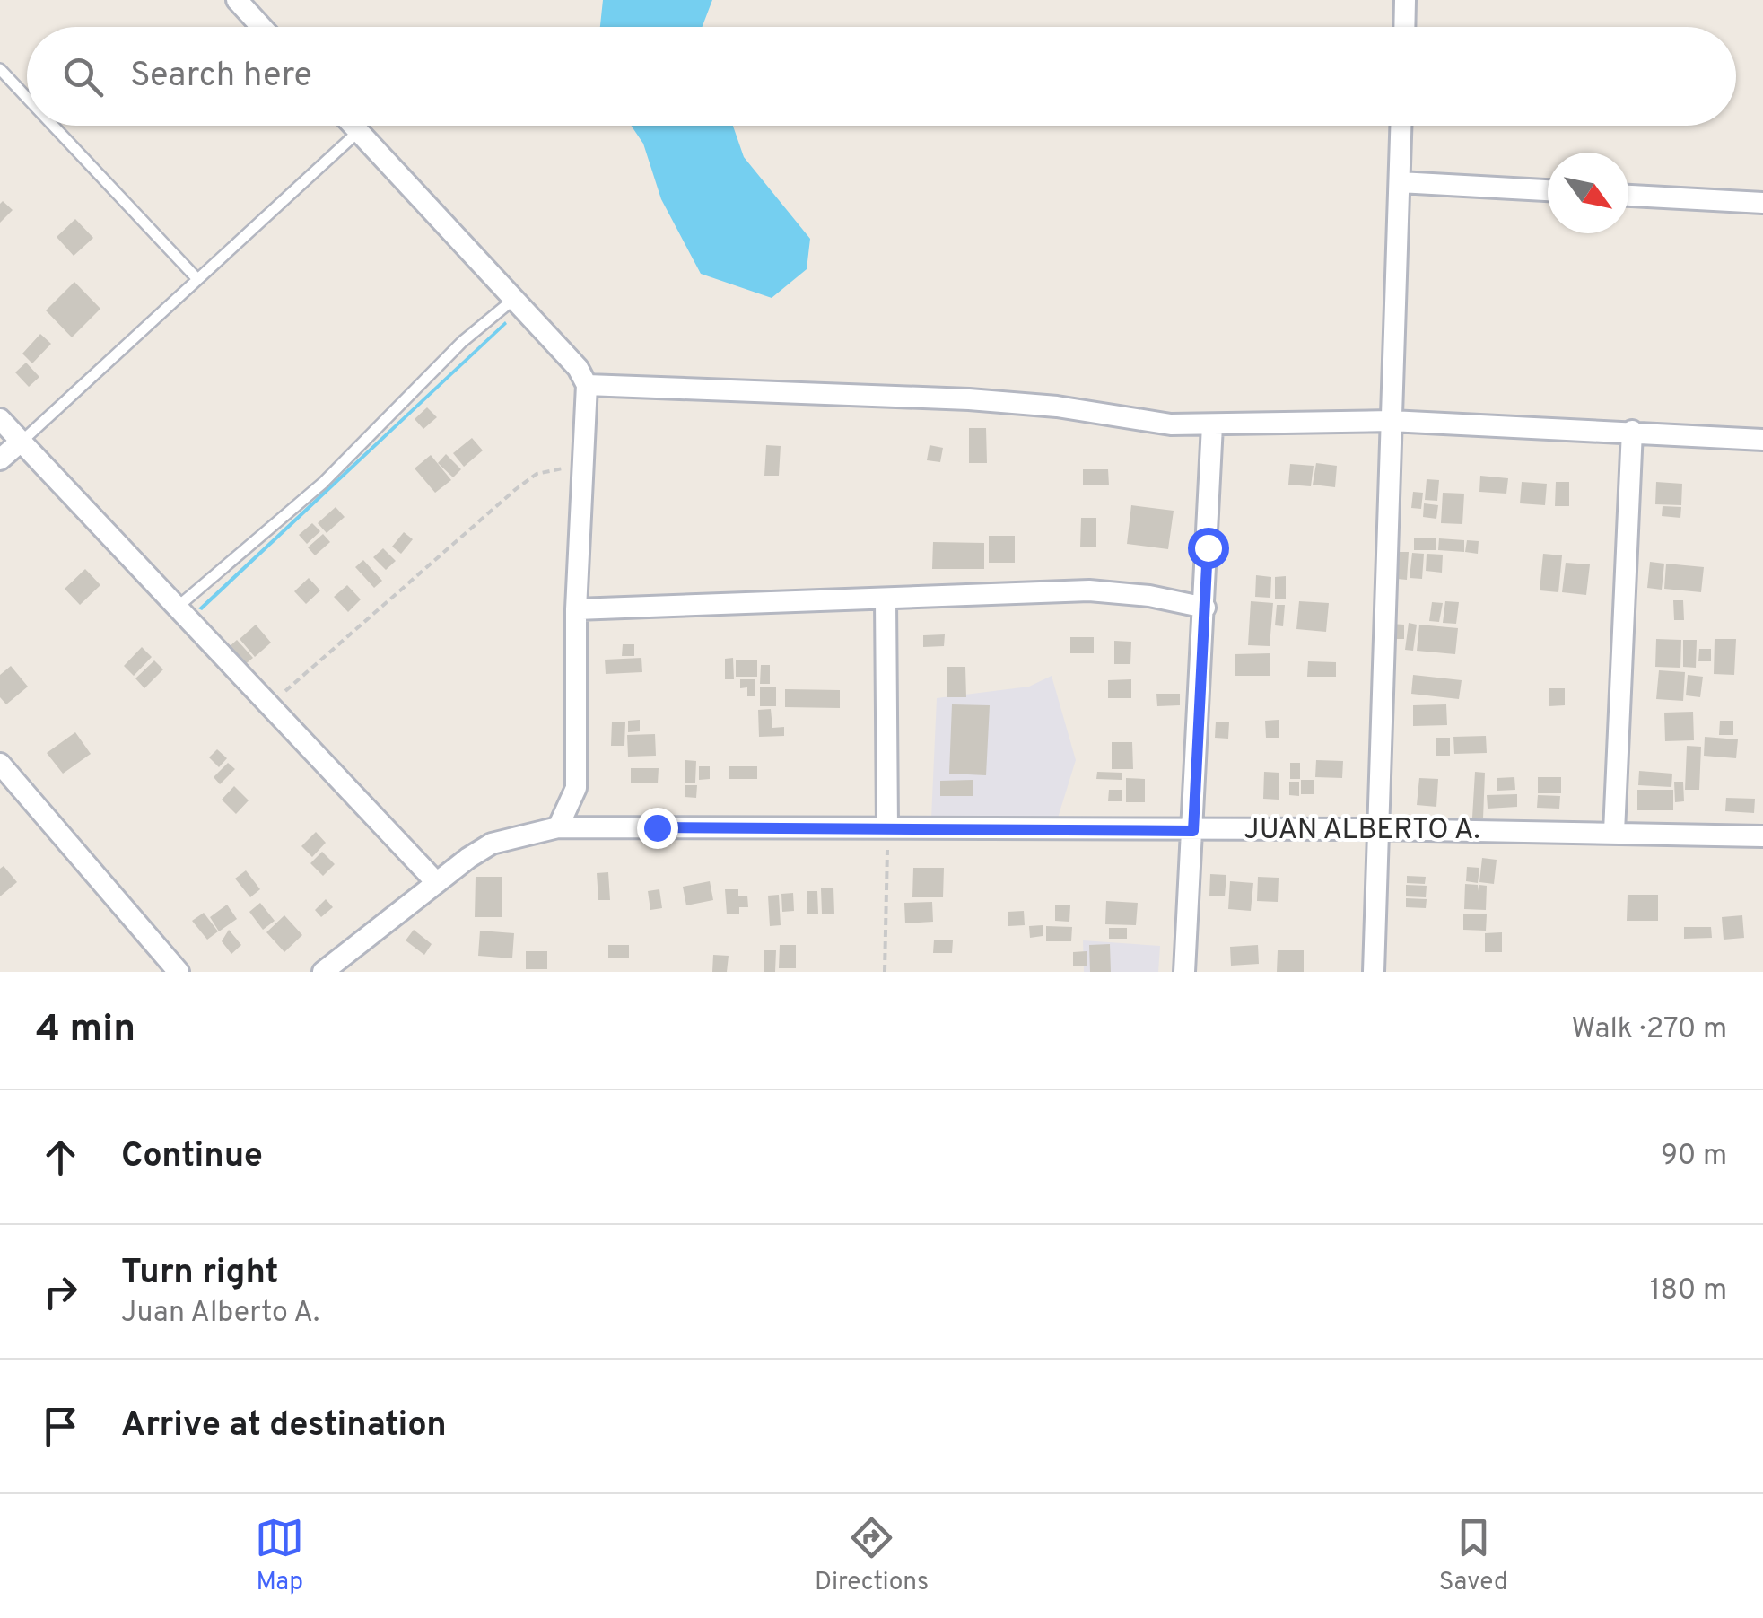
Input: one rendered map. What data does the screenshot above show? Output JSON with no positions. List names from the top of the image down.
{
  "streets": {
    "street": ["JUAN ALBERTO A."]
  },
  "north": "bottom right",
  "page": {
    "search": "Search here",
    "heading": ["4 min", "Walk · 270 m"],
    "list": [
      ["Continue", "90 m"],
      ["Turn right", "Juan Alberto A.", "180 m"],
      "Arrive at destination"
    ],
    "nav": ["Map", "Directions", "Saved"]
  }
}
